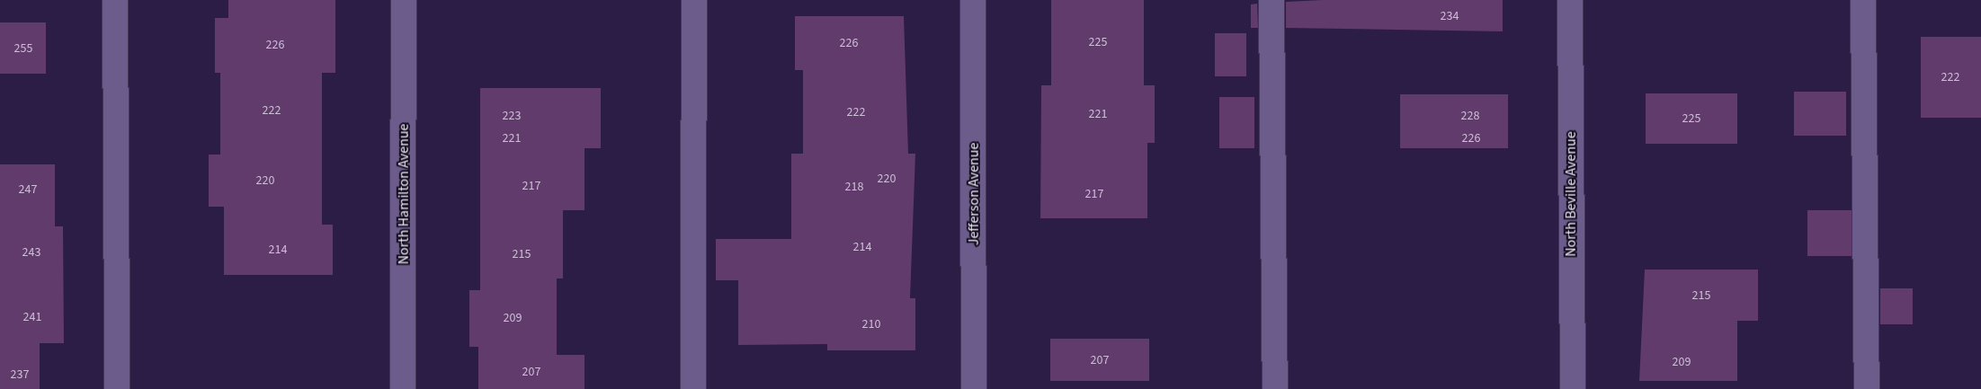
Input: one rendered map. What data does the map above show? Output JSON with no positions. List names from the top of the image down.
{
  "streets": {
    "street": ["North Hamilton Avenue", "Jefferson Avenue", "North Beville Avenue"]
  },
  "house_numbers": [
    "234",
    "225",
    "226",
    "226",
    "255",
    "222",
    "222",
    "222",
    "221",
    "223",
    "228",
    "225",
    "221",
    "226",
    "220",
    "220",
    "217",
    "218",
    "247",
    "217",
    "214",
    "214",
    "243",
    "215",
    "215",
    "241",
    "209",
    "210",
    "207",
    "209",
    "207",
    "237"
  ]
}
